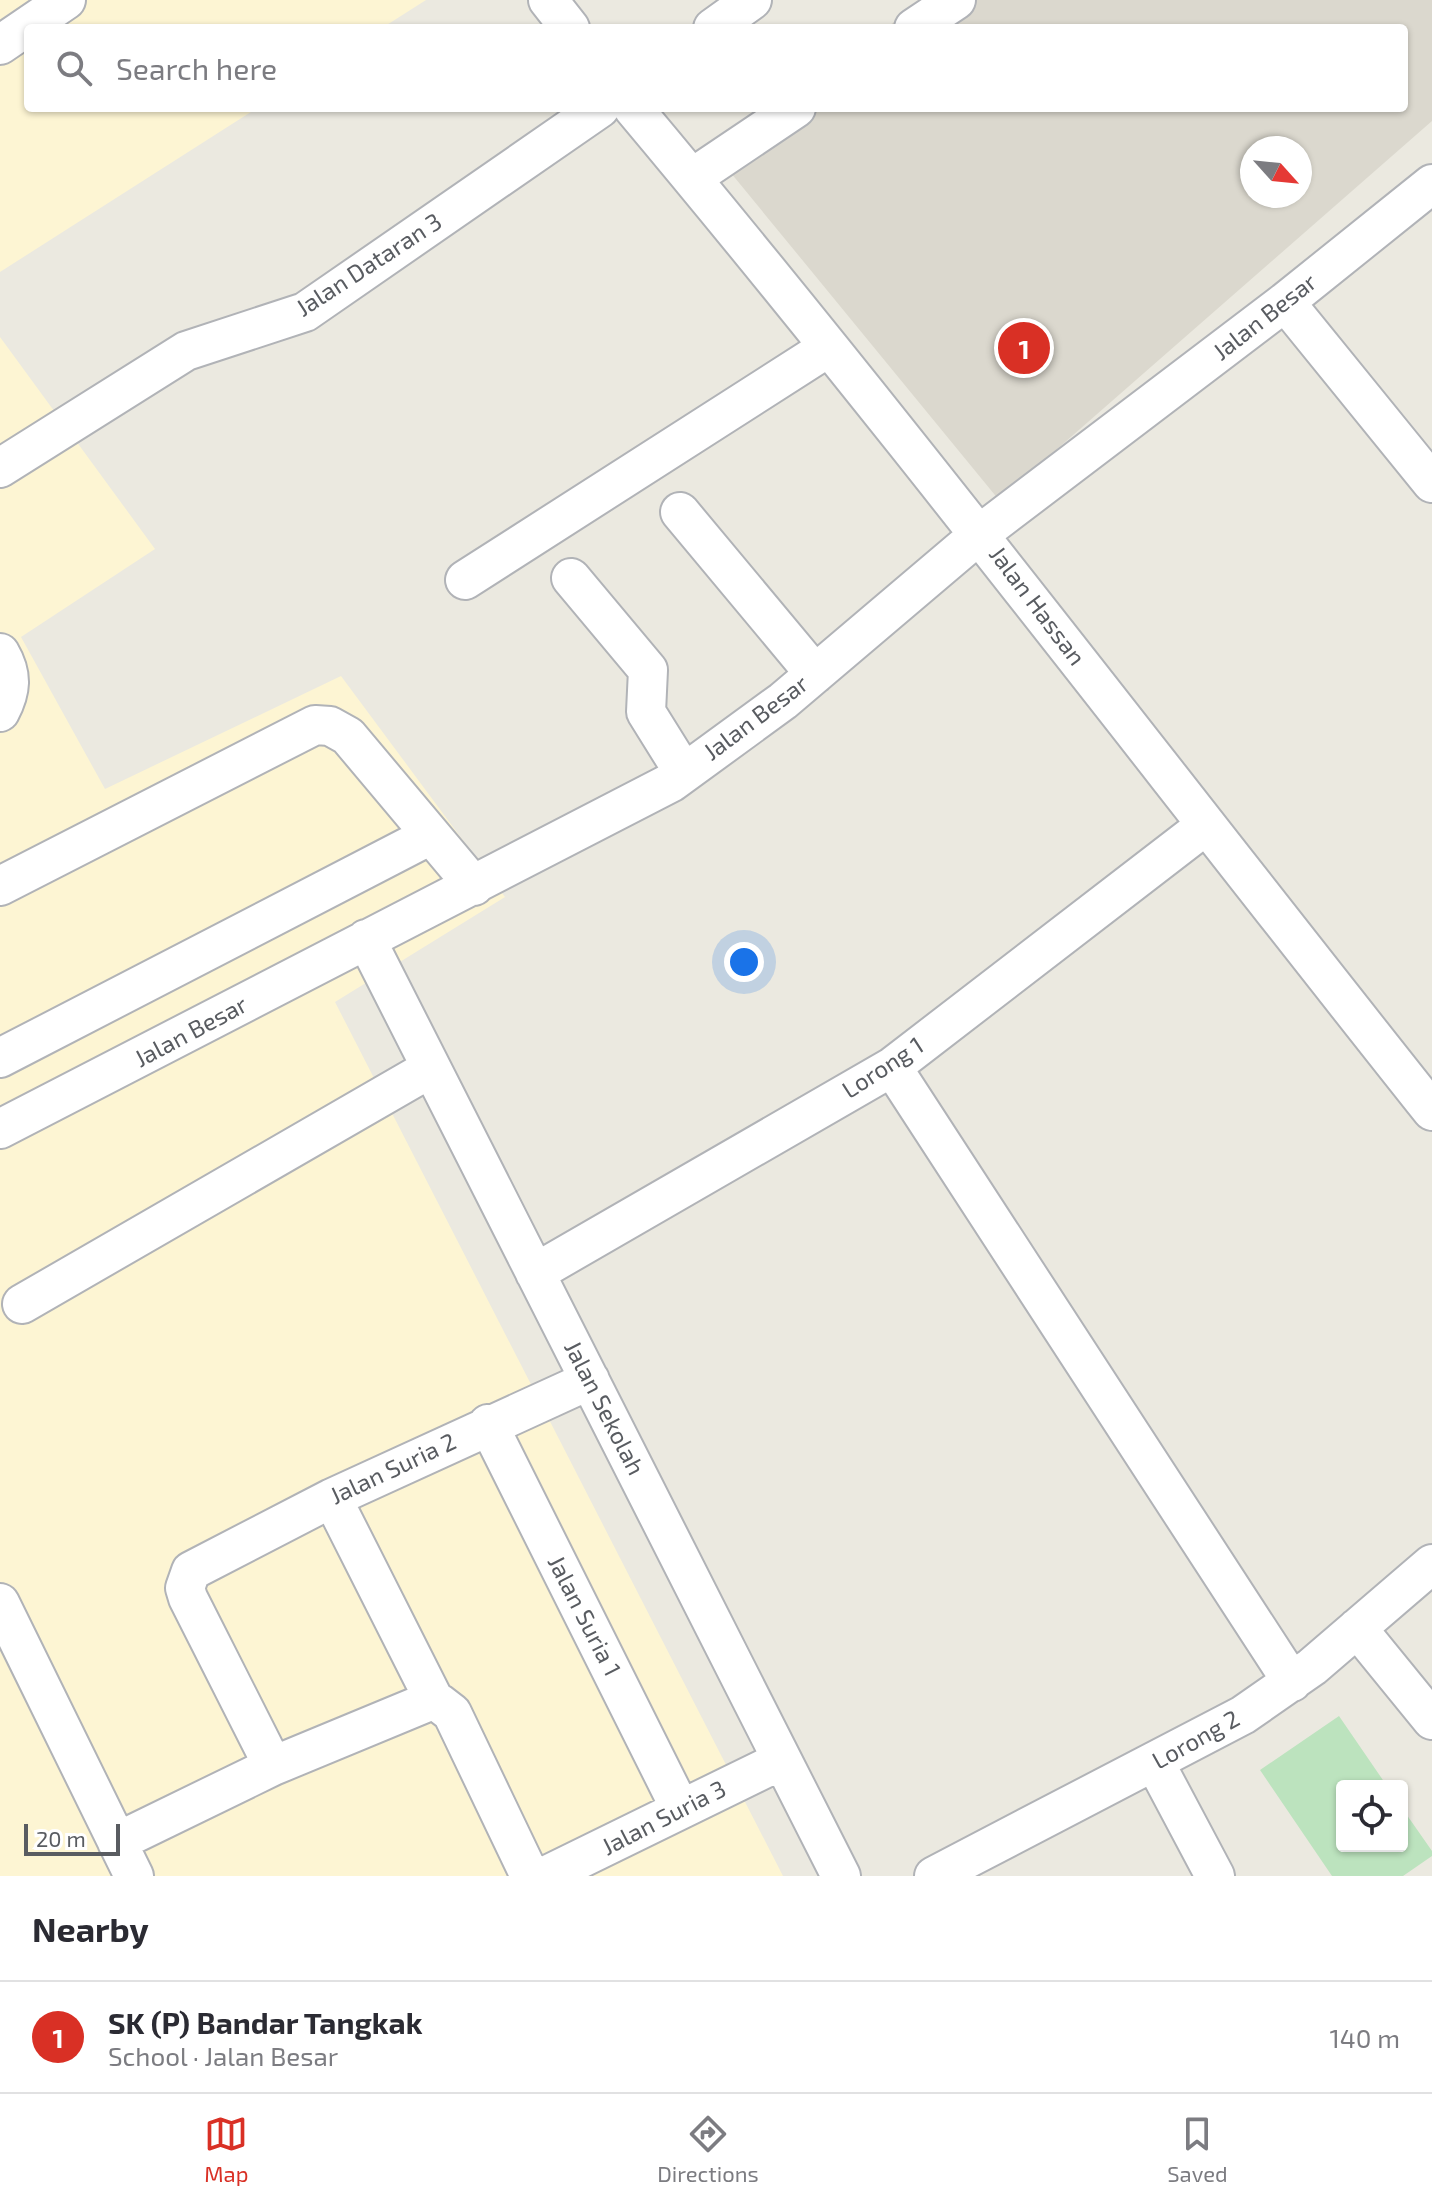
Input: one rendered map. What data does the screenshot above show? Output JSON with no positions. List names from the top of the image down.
{
  "streets": {
    "street": [
      "Jalan Dataran 3",
      "Jalan Besar",
      "Jalan Hassan",
      "Lorong 1",
      "Jalan Sekolah",
      "Jalan Suria 2",
      "Jalan Suria 1",
      "Lorong 2",
      "Jalan Suria 3"
    ]
  },
  "crossings": [
    ["Jalan Besar", "Jalan Hassan"],
    ["Jalan Besar", "Jalan Sekolah"],
    ["Jalan Hassan", "Lorong 1"],
    ["Lorong 1", "Jalan Sekolah"],
    ["Jalan Sekolah", "Jalan Suria 2"],
    ["Jalan Sekolah", "Jalan Suria 3"],
    ["Jalan Suria 2", "Jalan Suria 1"],
    ["Jalan Suria 1", "Jalan Suria 3"]
  ],
  "scale_bar": "20 m",
  "north": "bottom right",
  "page": {
    "search": "Search here",
    "pins": "1",
    "scale": "20 m",
    "heading": "Nearby",
    "list": [
      {
        "mark": "1",
        "name": "SK (P) Bandar Tangkak",
        "note": "School · Jalan Besar",
        "value": "140 m"
      }
    ],
    "nav": ["Map", "Directions", "Saved"]
  }
}
